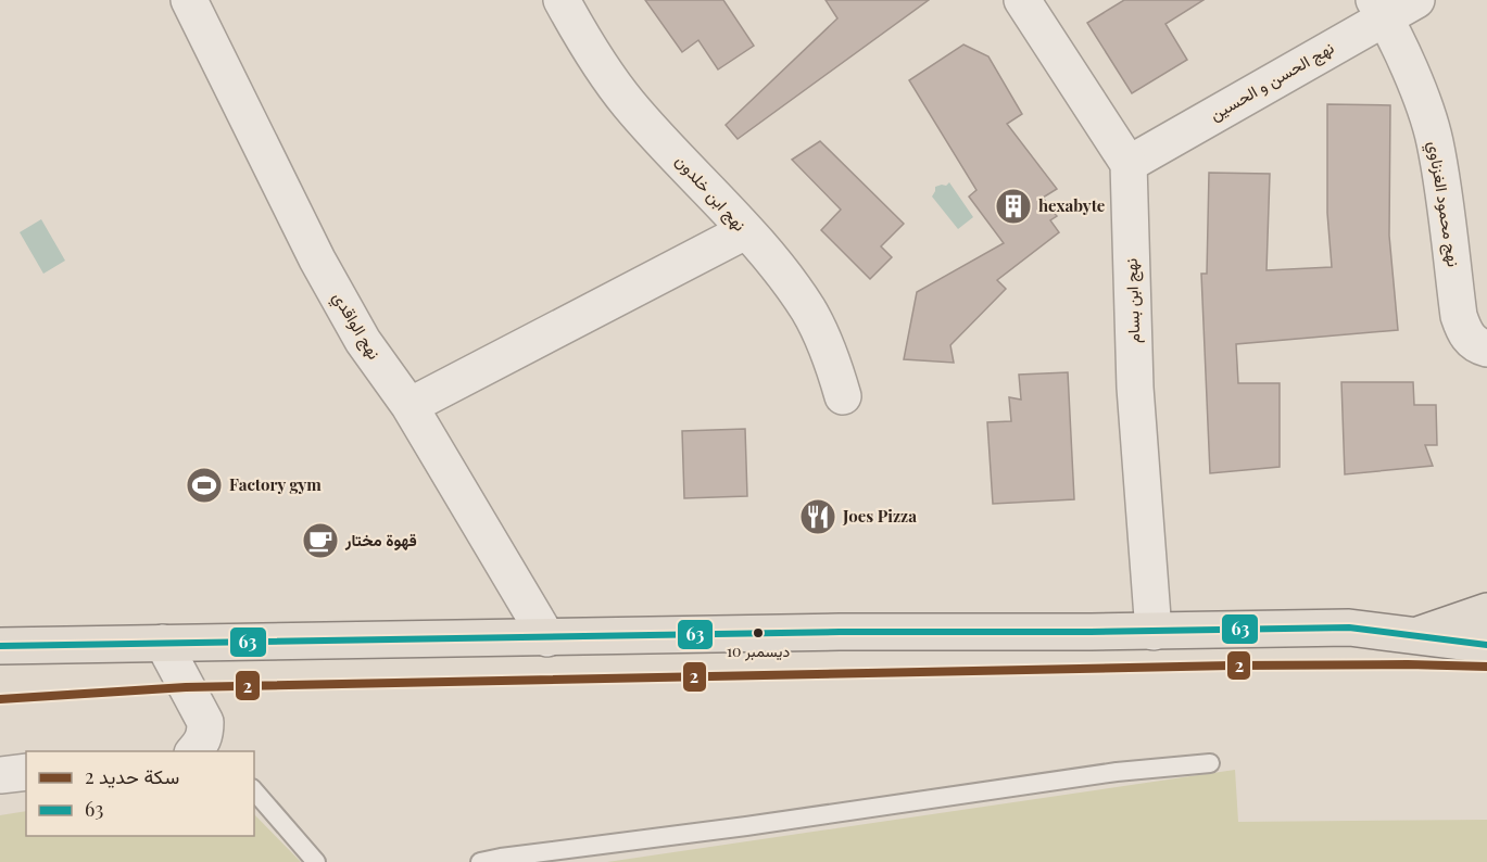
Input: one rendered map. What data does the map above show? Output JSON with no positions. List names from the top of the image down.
{
  "streets": {
    "street": [
      "نهج الحسن و الحسين",
      "نهج ابن خلدون",
      "نهج محمود الغزناوي",
      "نهج ابن بسام",
      "نهج الواقدي"
    ]
  },
  "crossings": [
    ["نهج الحسن و الحسين", "نهج محمود الغزناوي"],
    ["نهج الحسن و الحسين", "نهج ابن بسام"]
  ],
  "places": {
    "building": ["hexabyte"],
    "sports": ["Factory gym"],
    "restaurant": ["Joes Pizza"],
    "cafe": ["قهوة مختار"],
    "other": ["10 ديسمبر"]
  },
  "lines": ["transit line 63", "rail line 2"],
  "legend": ["سكة حديد 2", "63"]
}
